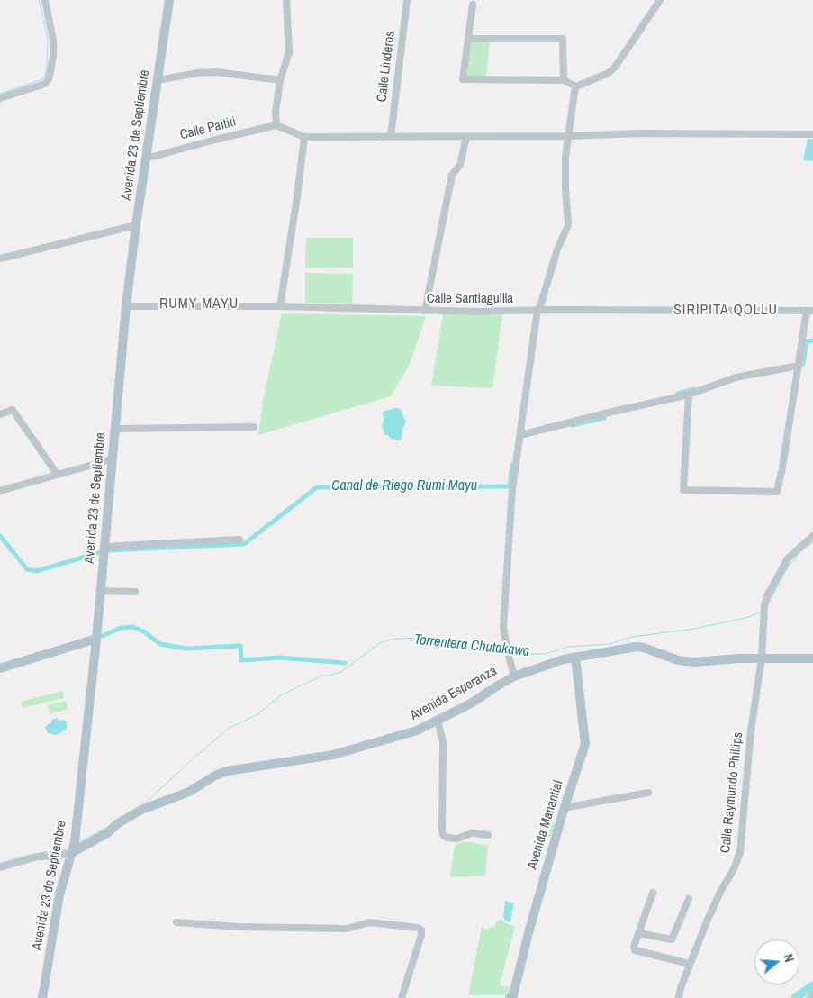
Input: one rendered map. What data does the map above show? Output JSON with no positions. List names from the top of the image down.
{
  "streets": {
    "main road": ["Avenida 23 de Septiembre", "Avenida Esperanza", "Avenida Manantial"],
    "street": [
      "Calle Linderos",
      "Calle Paititi",
      "Calle Santiaguilla",
      "Calle Raymundo Phillips"
    ]
  },
  "crossings": [
    ["Calle Paititi", "Avenida 23 de Septiembre"],
    ["Avenida 23 de Septiembre", "Calle Santiaguilla"],
    ["Avenida 23 de Septiembre", "Avenida Esperanza"],
    ["Avenida Esperanza", "Calle Raymundo Phillips"],
    ["Avenida Esperanza", "Avenida Manantial"]
  ],
  "districts": ["RUMY MAYU", "SIRIPITA QOLLU"],
  "water": ["Canal de Riego Rumi Mayu", "Torrentera Chutakawa"],
  "north": "right"
}
